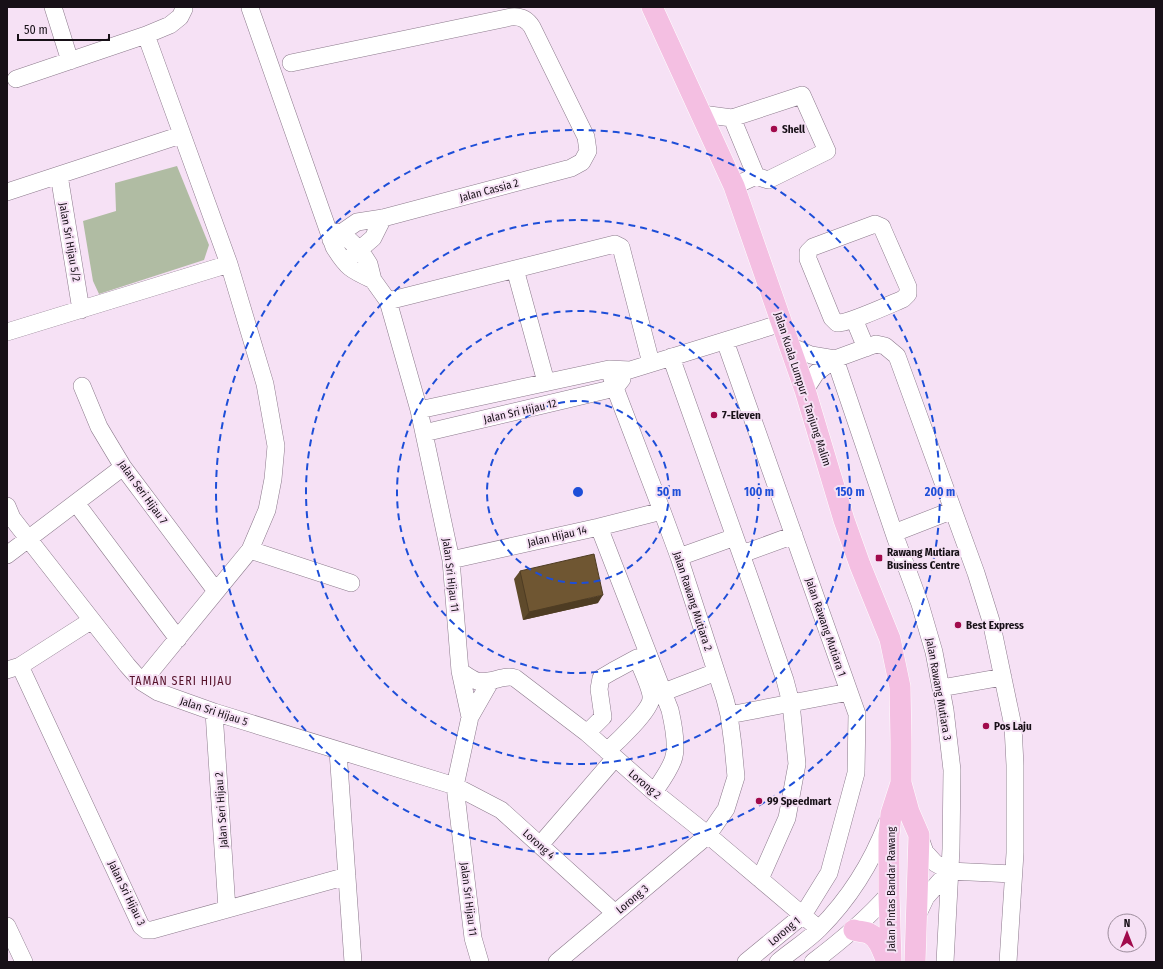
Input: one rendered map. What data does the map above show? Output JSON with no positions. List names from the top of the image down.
{
  "streets": {
    "main road": ["Jalan Kuala Lumpur - Tanjung Malim", "Jalan Pintas Bandar Rawang"],
    "street": [
      "Jalan Cassia 2",
      "Jalan Sri Hijau 5/2",
      "Jalan Sri Hijau 12",
      "Jalan Seri Hijau 7",
      "Jalan Hijau 14",
      "Jalan Sri Hijau 11",
      "Jalan Rawang Mutiara 2",
      "Jalan Rawang Mutiara 1",
      "Jalan Rawang Mutiara 3",
      "Jalan Sri Hijau 5",
      "Lorong 2",
      "Jalan Seri Hijau 2",
      "Lorong 4",
      "Jalan Sri Hijau 3",
      "Lorong 3",
      "Lorong 1"
    ]
  },
  "crossings": [
    ["Jalan Kuala Lumpur - Tanjung Malim", "Jalan Pintas Bandar Rawang"],
    ["Jalan Sri Hijau 12", "Jalan Sri Hijau 11"],
    ["Jalan Sri Hijau 12", "Jalan Rawang Mutiara 2"],
    ["Jalan Hijau 14", "Jalan Sri Hijau 11"],
    ["Jalan Hijau 14", "Jalan Rawang Mutiara 2"],
    ["Jalan Sri Hijau 11", "Jalan Sri Hijau 5"],
    ["Jalan Sri Hijau 11", "Lorong 2"],
    ["Jalan Sri Hijau 11", "Lorong 4"],
    ["Jalan Rawang Mutiara 2", "Lorong 2"],
    ["Jalan Rawang Mutiara 2", "Lorong 3"],
    ["Jalan Rawang Mutiara 1", "Lorong 2"],
    ["Jalan Rawang Mutiara 1", "Lorong 1"],
    ["Jalan Sri Hijau 5", "Jalan Seri Hijau 2"],
    ["Jalan Sri Hijau 5", "Lorong 4"],
    ["Lorong 2", "Lorong 3"],
    ["Lorong 2", "Lorong 1"],
    ["Jalan Seri Hijau 2", "Jalan Sri Hijau 3"],
    ["Lorong 4", "Lorong 3"]
  ],
  "districts": ["TAMAN SERI HIJAU"],
  "places": {
    "other": [
      "Shell",
      "7-Eleven",
      "Best Express",
      "Pos Laju",
      "99 Speedmart"
    ],
    "transit": ["Rawang Mutiara Business Centre"]
  },
  "scale_bar": "50 m",
  "north": "top",
  "rings": [
    "50 m",
    "100 m",
    "150 m",
    "200 m"
  ]
}
